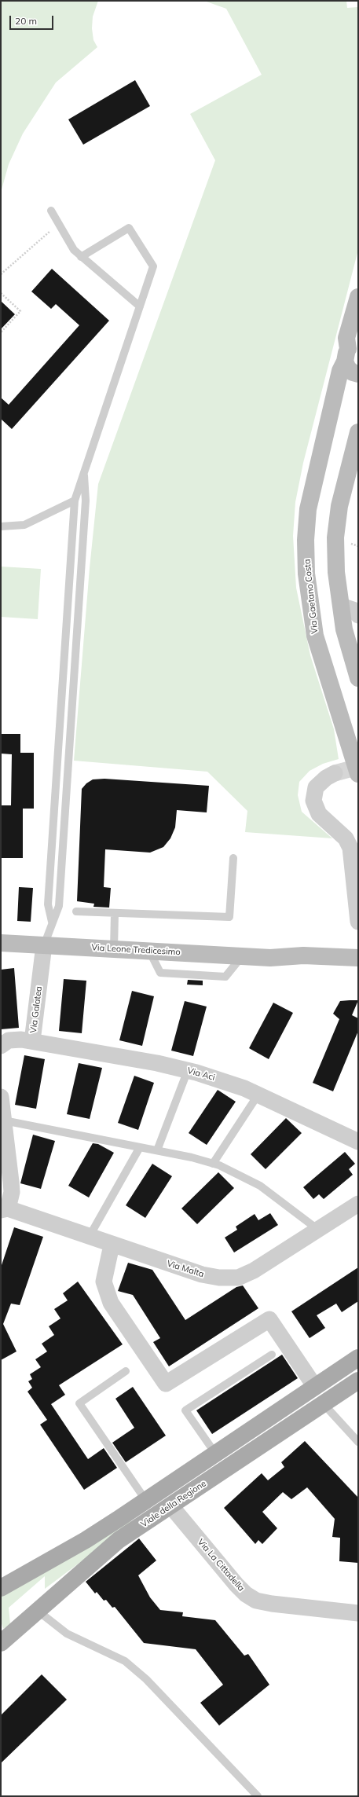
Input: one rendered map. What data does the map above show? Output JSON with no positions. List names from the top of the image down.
{
  "streets": {
    "main road": ["Viale della Regione"],
    "street": [
      "Via Gaetano Costa",
      "Via Leone Tredicesimo",
      "Via Galatea",
      "Via Aci",
      "Via Malta",
      "Via La Cittadella"
    ]
  },
  "crossings": [
    ["Via Leone Tredicesimo", "Via Galatea"],
    ["Via Galatea", "Via Aci"],
    ["Viale della Regione", "Via La Cittadella"]
  ],
  "scale_bar": "20 m"
}
